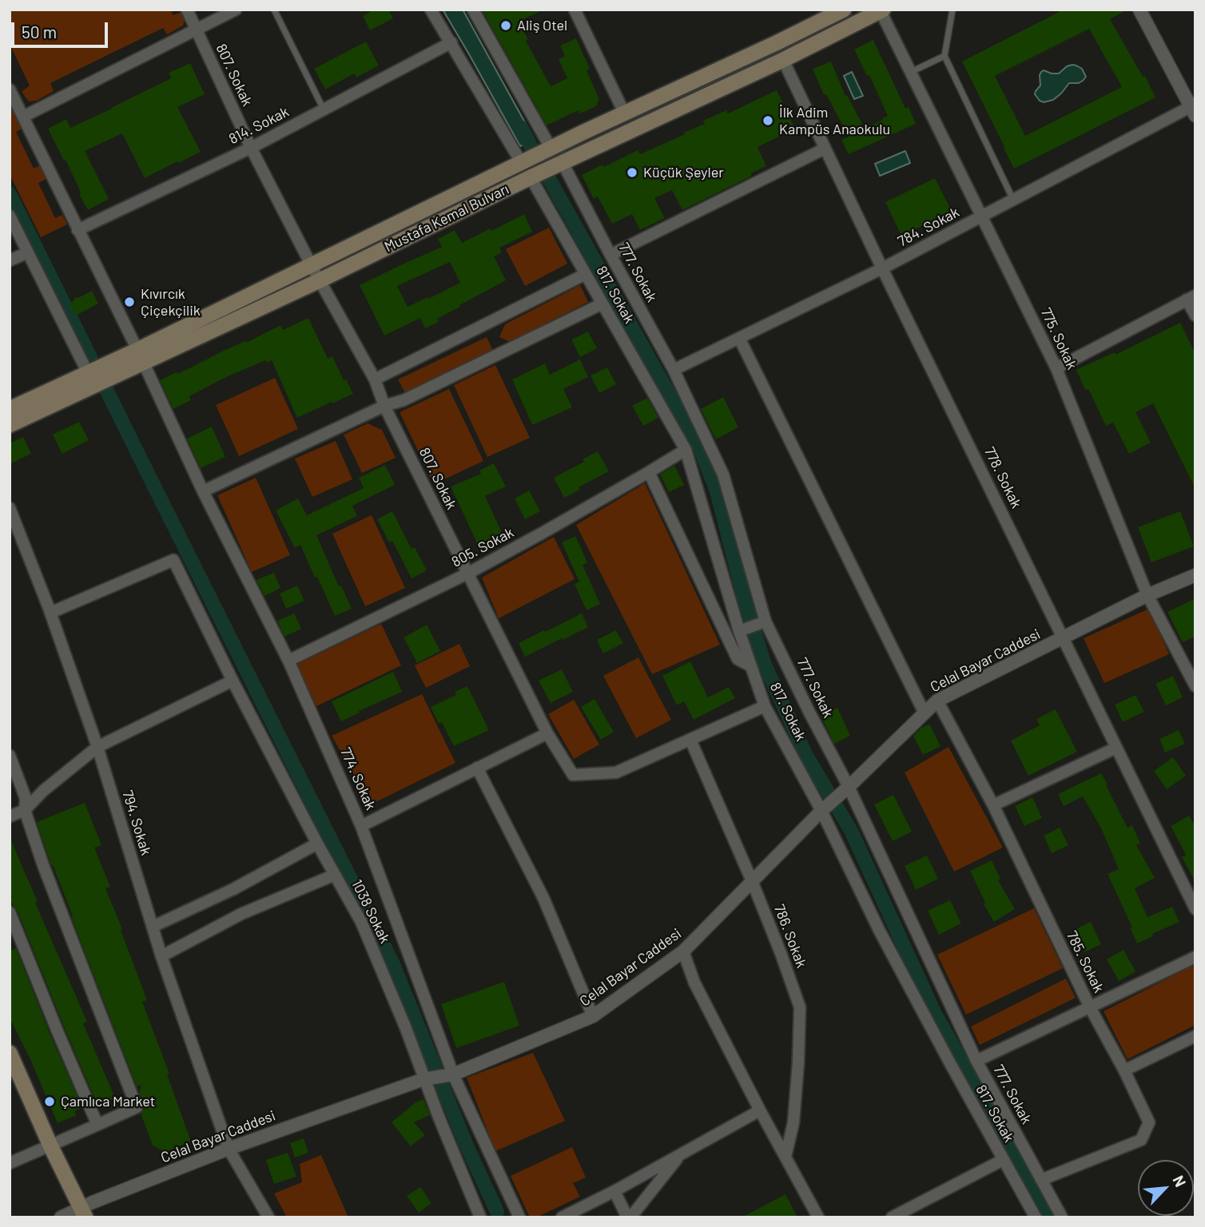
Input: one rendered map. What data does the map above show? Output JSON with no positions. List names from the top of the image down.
{
  "streets": {
    "main road": ["Mustafa Kemal Bulvarı"],
    "street": [
      "807. Sokak",
      "814. Sokak",
      "784. Sokak",
      "777. Sokak",
      "817. Sokak",
      "775. Sokak",
      "778. Sokak",
      "805. Sokak",
      "Celal Bayar Caddesi",
      "774. Sokak",
      "794. Sokak",
      "1038 Sokak",
      "786. Sokak",
      "785. Sokak"
    ]
  },
  "crossings": [
    ["807. Sokak", "814. Sokak"],
    ["807. Sokak", "Mustafa Kemal Bulvarı"],
    ["807. Sokak", "817. Sokak"],
    ["807. Sokak", "805. Sokak"],
    ["807. Sokak", "786. Sokak"],
    ["814. Sokak", "774. Sokak"],
    ["Mustafa Kemal Bulvarı", "777. Sokak"],
    ["Mustafa Kemal Bulvarı", "817. Sokak"],
    ["Mustafa Kemal Bulvarı", "775. Sokak"],
    ["Mustafa Kemal Bulvarı", "778. Sokak"],
    ["Mustafa Kemal Bulvarı", "774. Sokak"],
    ["784. Sokak", "777. Sokak"],
    ["784. Sokak", "775. Sokak"],
    ["784. Sokak", "778. Sokak"],
    ["777. Sokak", "Celal Bayar Caddesi"],
    ["777. Sokak", "785. Sokak"],
    ["817. Sokak", "805. Sokak"],
    ["817. Sokak", "Celal Bayar Caddesi"],
    ["775. Sokak", "Celal Bayar Caddesi"],
    ["778. Sokak", "Celal Bayar Caddesi"],
    ["805. Sokak", "774. Sokak"],
    ["Celal Bayar Caddesi", "774. Sokak"],
    ["Celal Bayar Caddesi", "794. Sokak"],
    ["Celal Bayar Caddesi", "1038 Sokak"],
    ["Celal Bayar Caddesi", "786. Sokak"],
    ["Celal Bayar Caddesi", "785. Sokak"],
    ["794. Sokak", "1038 Sokak"]
  ],
  "places": [
    "Aliş Otel",
    "İlk Adim Kampüs Anaokulu",
    "Küçük Şeyler",
    "Kıvırcık Çiçekçilik",
    "Çamlıca Market"
  ],
  "scale_bar": "50 m",
  "north": "top right"
}
